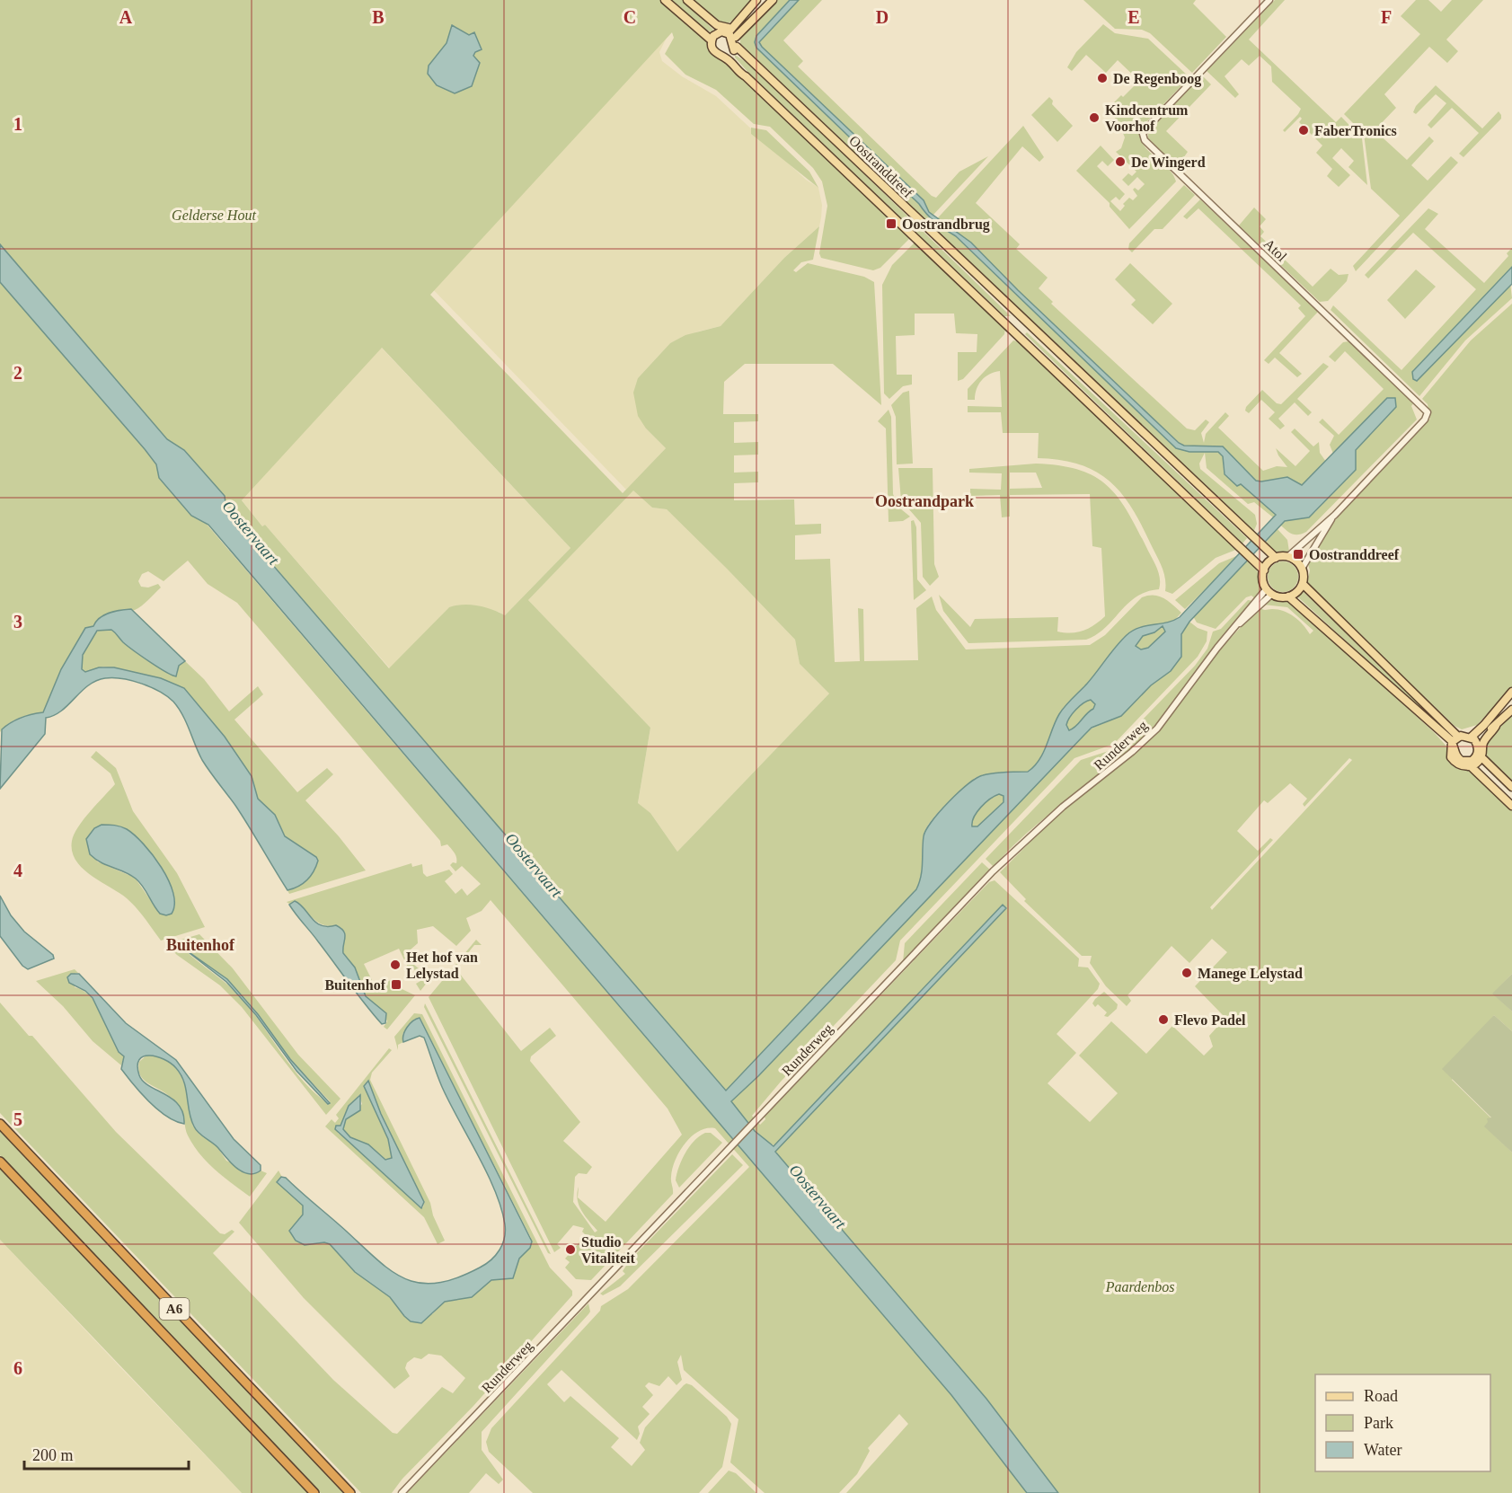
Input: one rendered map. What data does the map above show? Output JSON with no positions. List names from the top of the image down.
{
  "streets": {
    "highway": ["A6"],
    "main road": ["Oostranddreef"],
    "street": ["Atol", "Runderweg"]
  },
  "crossings": [
    ["Oostranddreef", "Atol"],
    ["Oostranddreef", "Runderweg"],
    ["Atol", "Runderweg"]
  ],
  "districts": ["Oostrandpark", "Buitenhof"],
  "water": ["Oostervaart"],
  "parks": ["Gelderse Hout", "Paardenbos"],
  "places": {
    "other": [
      "De Regenboog",
      "Kindcentrum Voorhof",
      "FaberTronics",
      "De Wingerd",
      "Het hof van Lelystad",
      "Manege Lelystad",
      "Flevo Padel",
      "Studio Vitaliteit"
    ],
    "transit": ["Oostrandbrug", "Oostranddreef", "Buitenhof"]
  },
  "legend": ["Road", "Park", "Water"],
  "scale_bar": "200 m",
  "grid": {
    "columns": [
      "A",
      "B",
      "C",
      "D",
      "E",
      "F"
    ],
    "rows": [
      "1",
      "2",
      "3",
      "4",
      "5",
      "6"
    ]
  }
}
